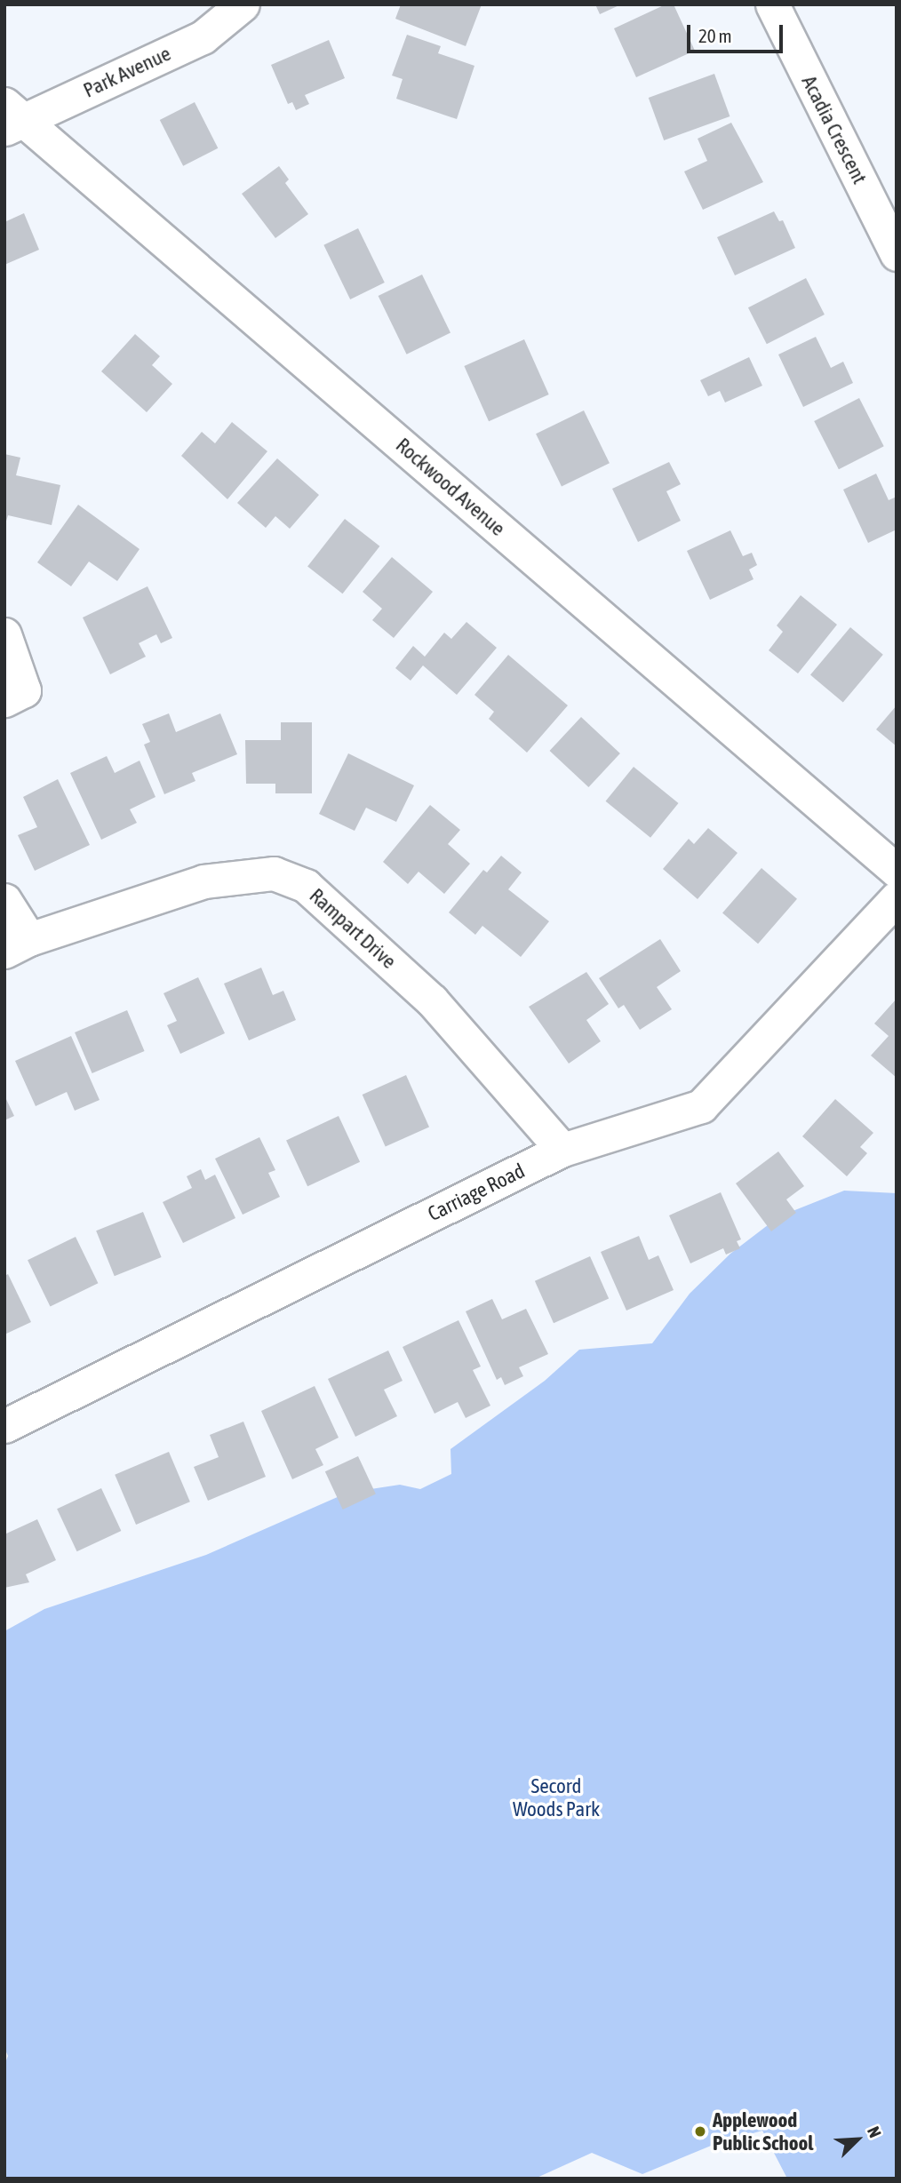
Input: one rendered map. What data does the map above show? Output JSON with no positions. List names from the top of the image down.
{
  "streets": {
    "street": [
      "Park Avenue",
      "Acadia Crescent",
      "Rockwood Avenue",
      "Rampart Drive",
      "Carriage Road"
    ]
  },
  "crossings": [
    ["Park Avenue", "Rockwood Avenue"],
    ["Rampart Drive", "Carriage Road"]
  ],
  "parks": ["Secord Woods Park"],
  "places": ["Applewood Public School"],
  "scale_bar": "20 m",
  "north": "top right"
}
